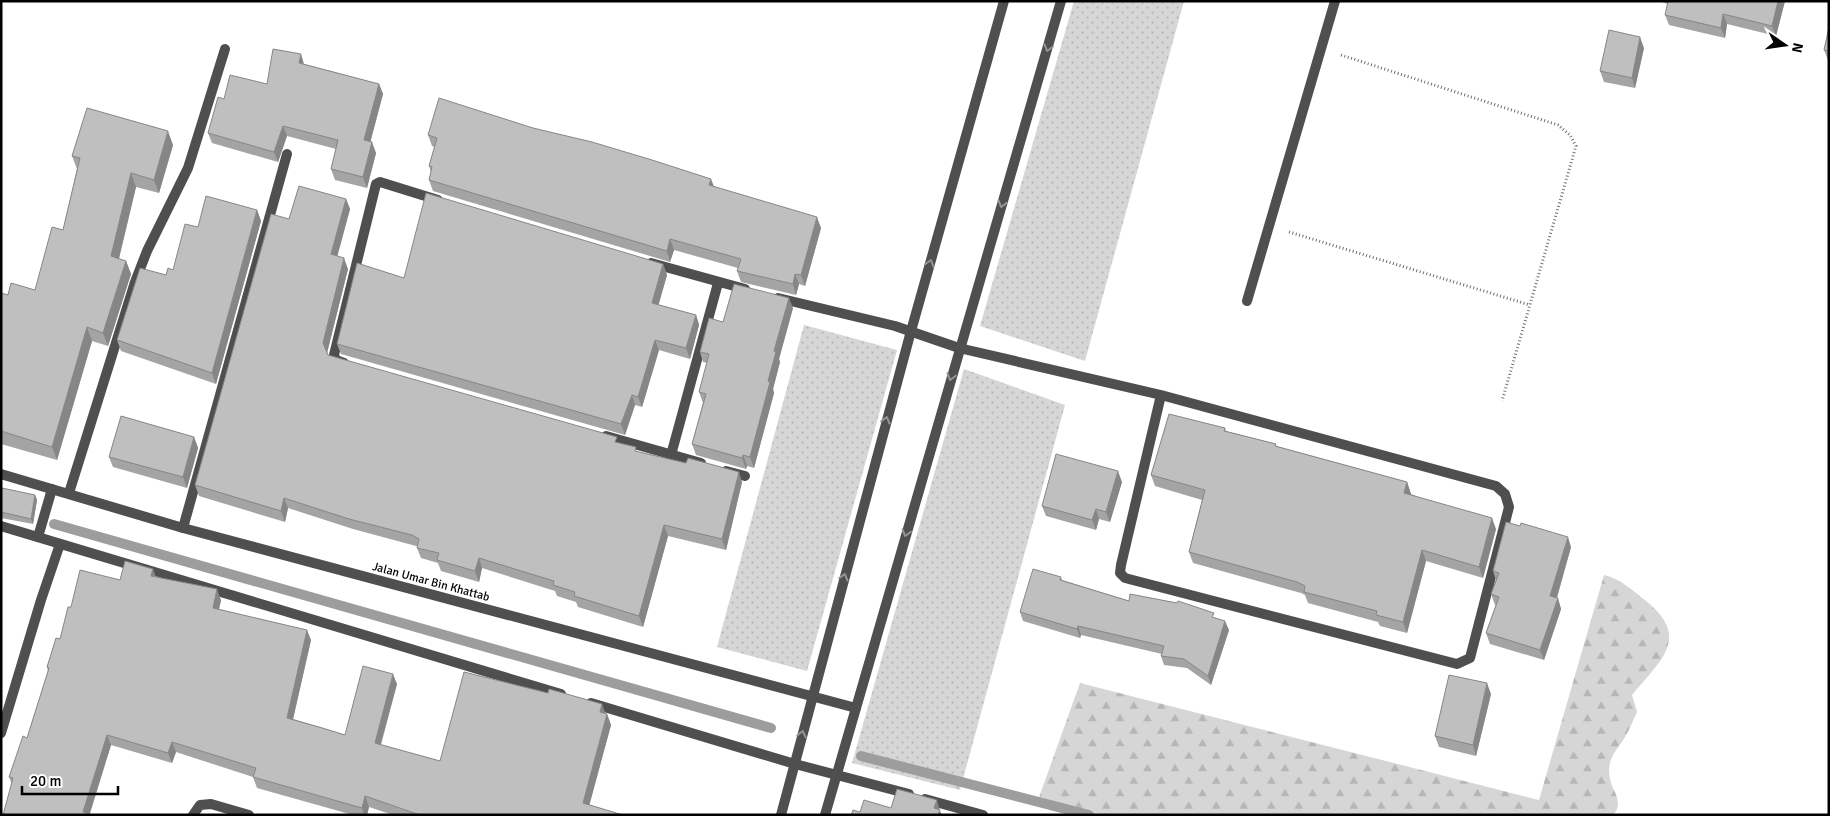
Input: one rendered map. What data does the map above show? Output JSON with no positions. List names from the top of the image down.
{
  "streets": {
    "street": ["Jalan Umar Bin Khattab"]
  },
  "scale_bar": "20 m",
  "north": "right"
}
